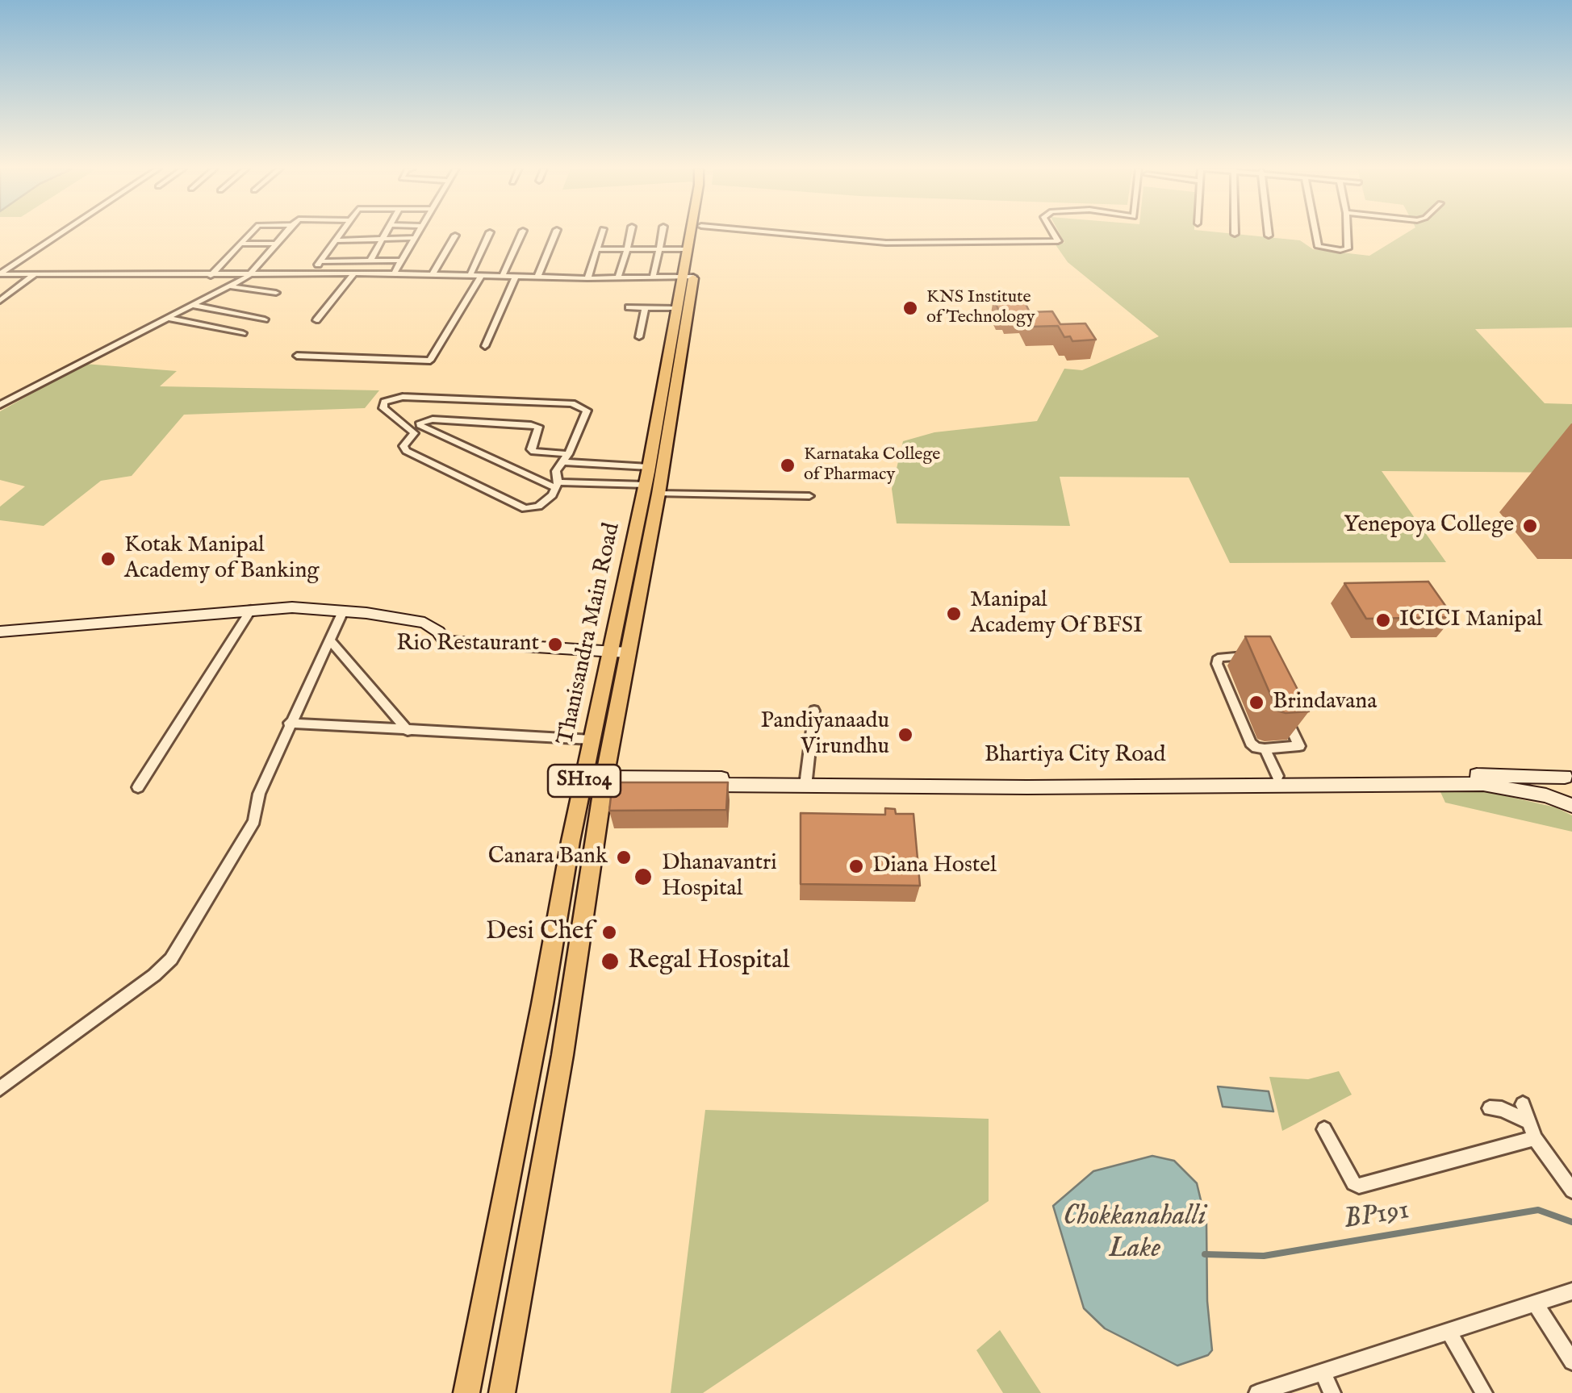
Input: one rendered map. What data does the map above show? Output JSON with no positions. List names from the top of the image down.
{
  "streets": {
    "main road": ["Thanisandra Main Road", "SH104"],
    "street": ["Bhartiya City Road"]
  },
  "crossings": [
    ["Thanisandra Main Road", "Bhartiya City Road"]
  ],
  "water": ["BP191", "Chokkanahalli Lake"],
  "places": [
    "KNS Institute of Technology",
    "Karnataka College of Pharmacy",
    "Yenepoya College",
    "Kotak Manipal Academy of Banking",
    "Manipal Academy Of BFSI",
    "ICICI Manipal",
    "Rio Restaurant",
    "Brindavana",
    "Pandiyanaadu Virundhu",
    "Canara Bank",
    "Diana Hostel",
    "Dhanavantri Hospital",
    "Desi Chef",
    "Regal Hospital"
  ]
}
